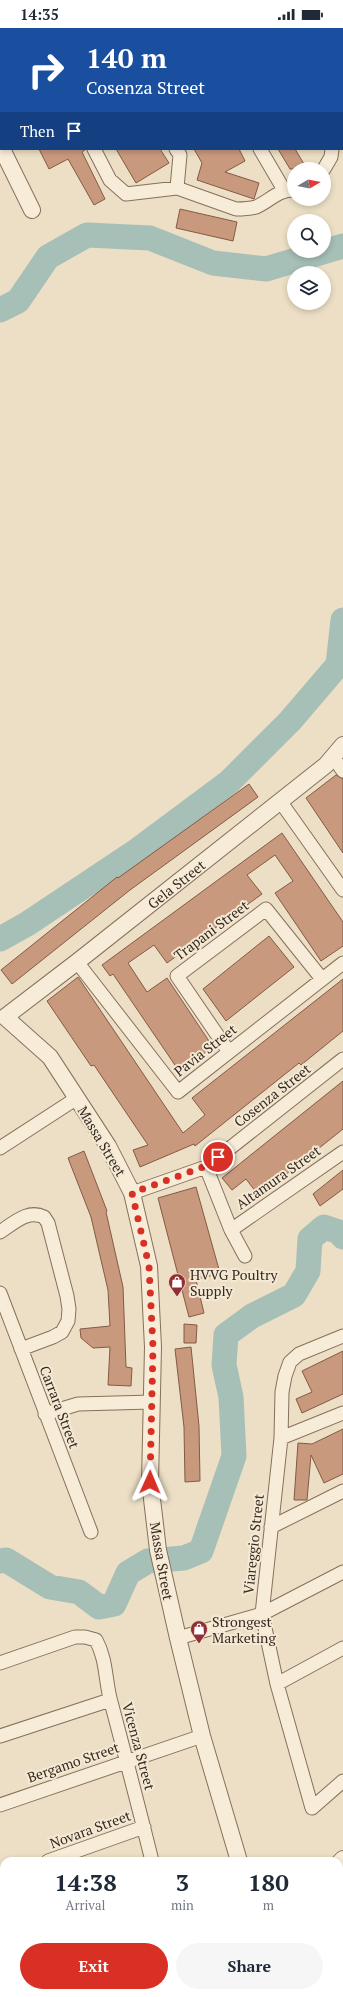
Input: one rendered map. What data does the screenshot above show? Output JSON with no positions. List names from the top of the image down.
{
  "streets": {
    "street": [
      "Gela Street",
      "Trapani Street",
      "Pavia Street",
      "Cosenza Street",
      "Massa Street",
      "Altamura Street",
      "Carrara Street",
      "Viareggio Street",
      "Vicenza Street",
      "Bergamo Street",
      "Novara Street"
    ]
  },
  "crossings": [
    ["Gela Street", "Pavia Street"],
    ["Gela Street", "Massa Street"],
    ["Trapani Street", "Pavia Street"],
    ["Cosenza Street", "Massa Street"],
    ["Cosenza Street", "Altamura Street"],
    ["Massa Street", "Bergamo Street"],
    ["Vicenza Street", "Bergamo Street"],
    ["Vicenza Street", "Novara Street"]
  ],
  "places": {
    "shop": ["HVVG Poultry Supply", "Strongest Marketing"]
  },
  "north": "right",
  "page": {
    "status": "14:35",
    "turn": ["140 m", "Cosenza Street"],
    "then": "Then",
    "eta": [
      "14:38",
      "Arrival",
      "3",
      "min",
      "180",
      "m"
    ],
    "buttons": ["Exit", "Share"]
  }
}
